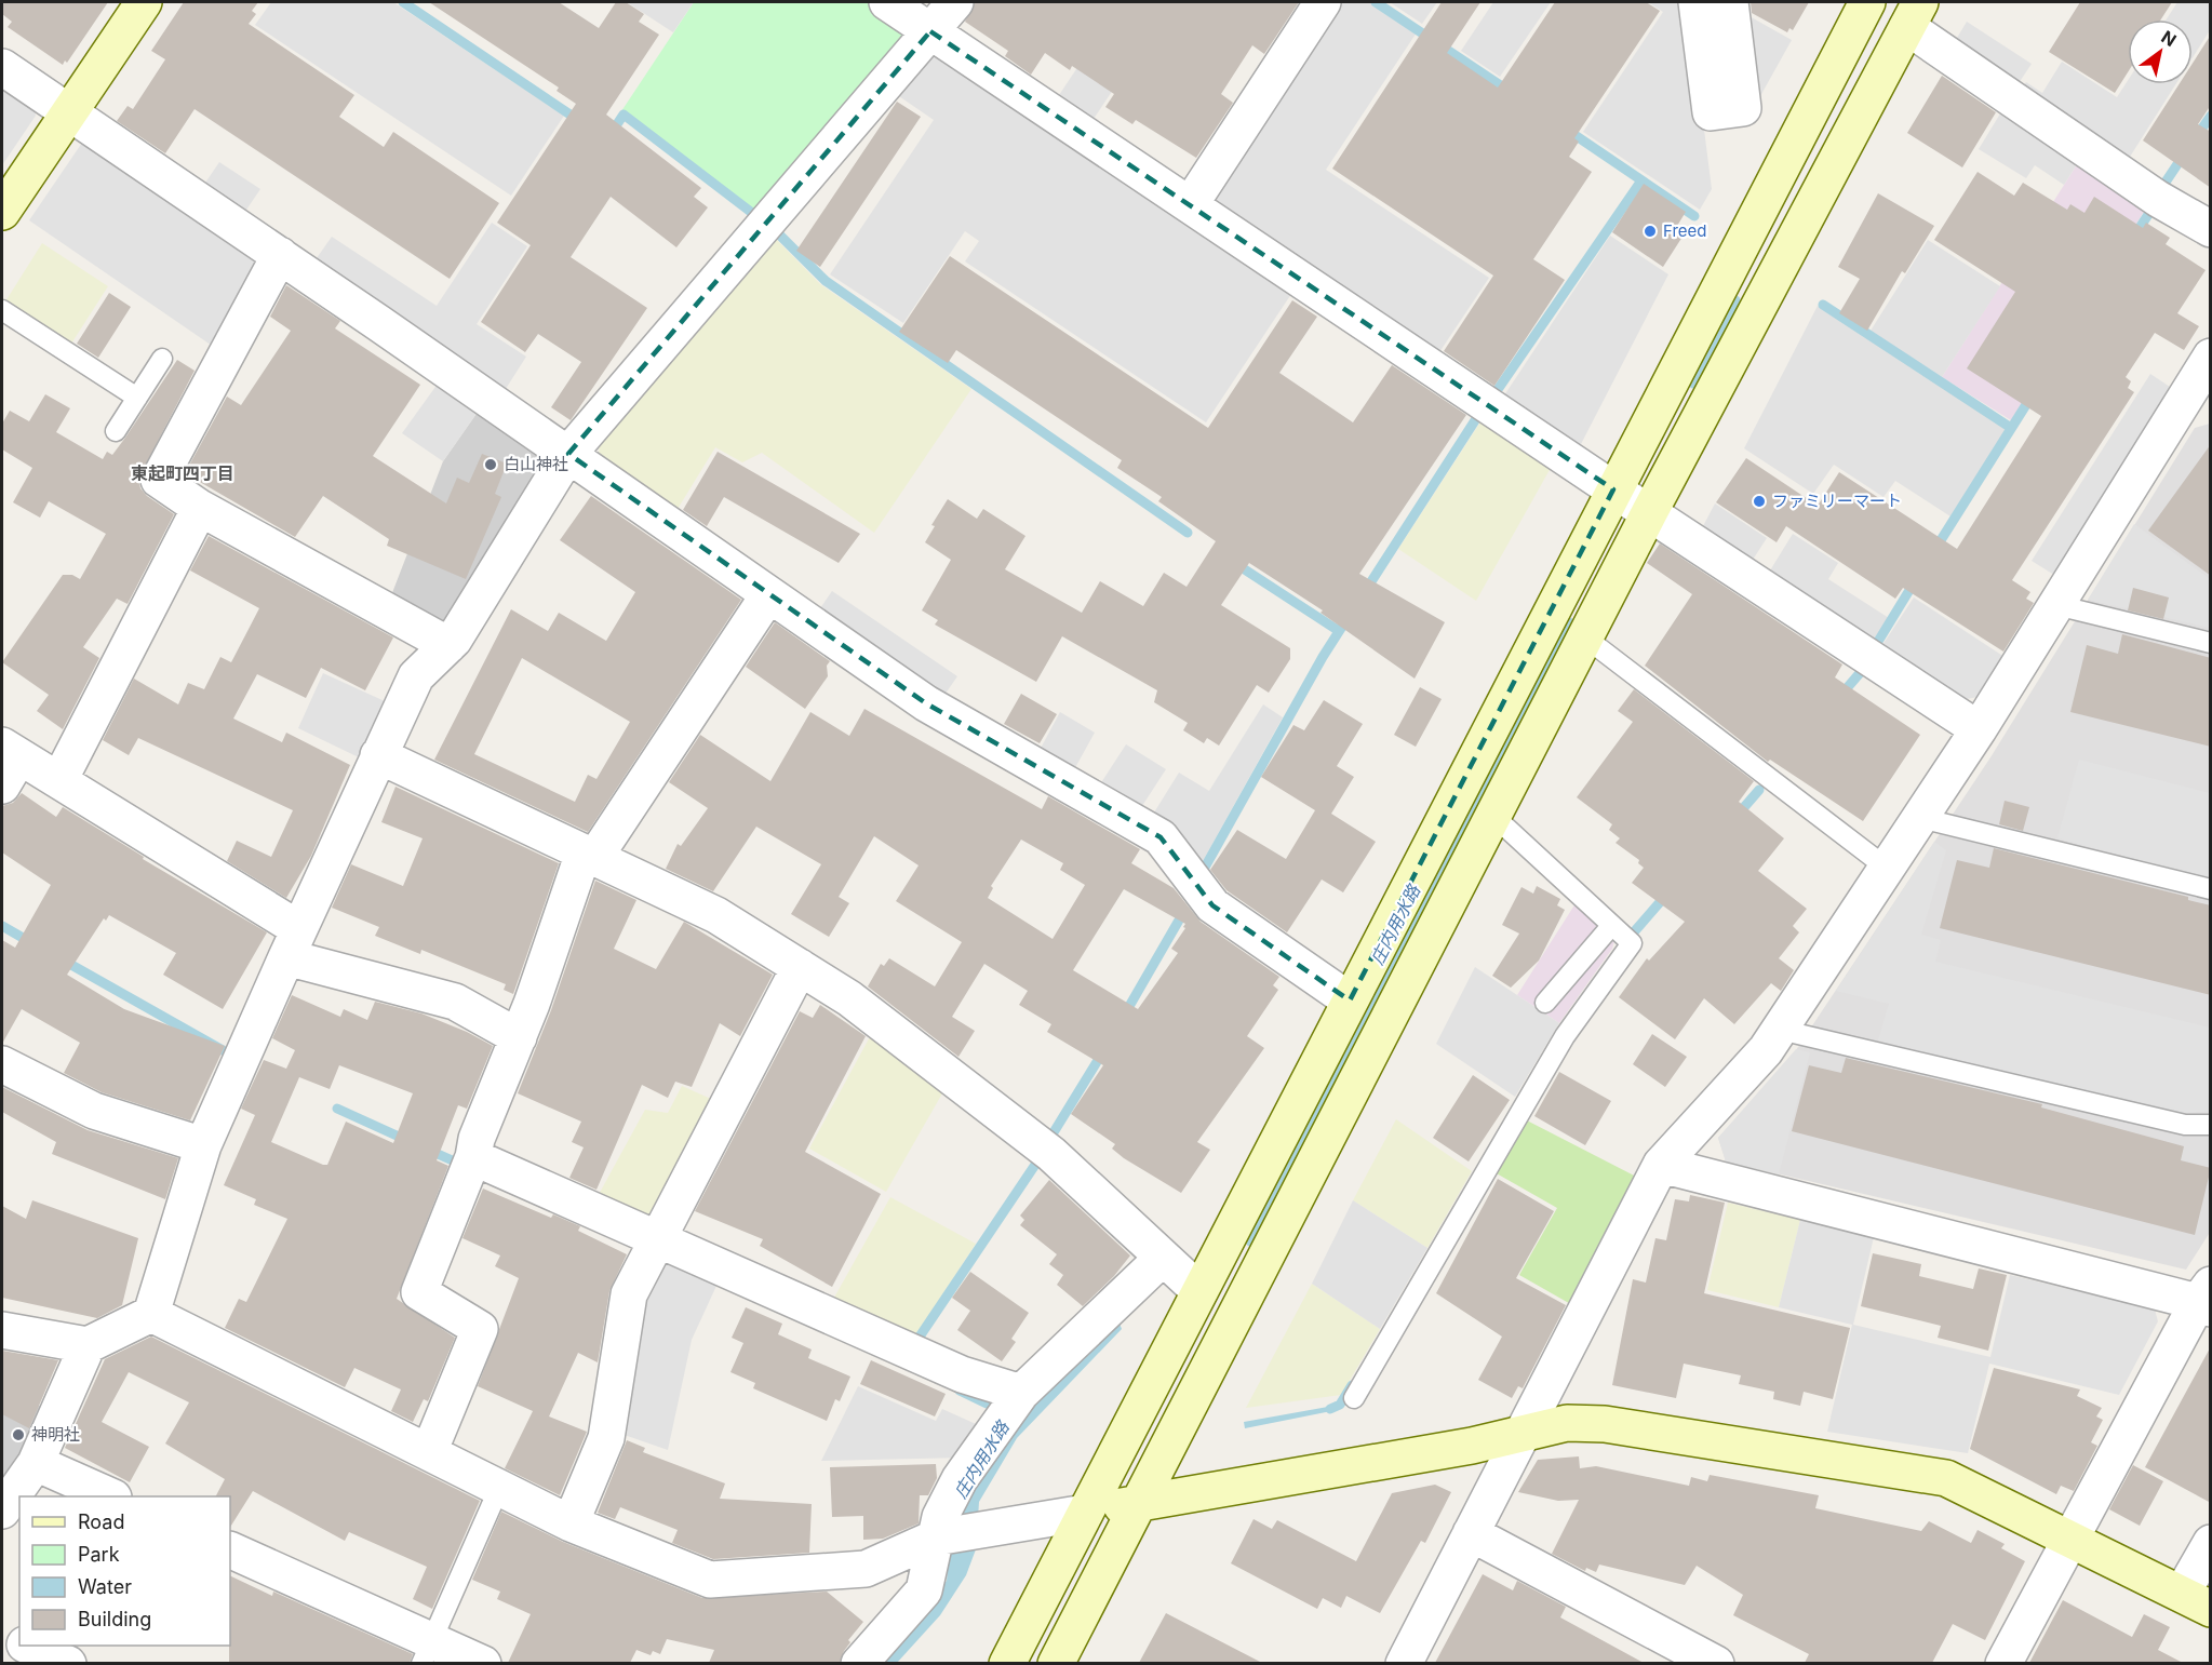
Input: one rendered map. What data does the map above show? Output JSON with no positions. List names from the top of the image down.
{
  "districts": ["東起町四丁目"],
  "water": ["庄内用水路"],
  "places": [
    "Freed",
    "白山神社",
    "ファミリーマート",
    "神明社"
  ],
  "legend": [
    "Road",
    "Park",
    "Water",
    "Building"
  ],
  "north": "top right"
}
